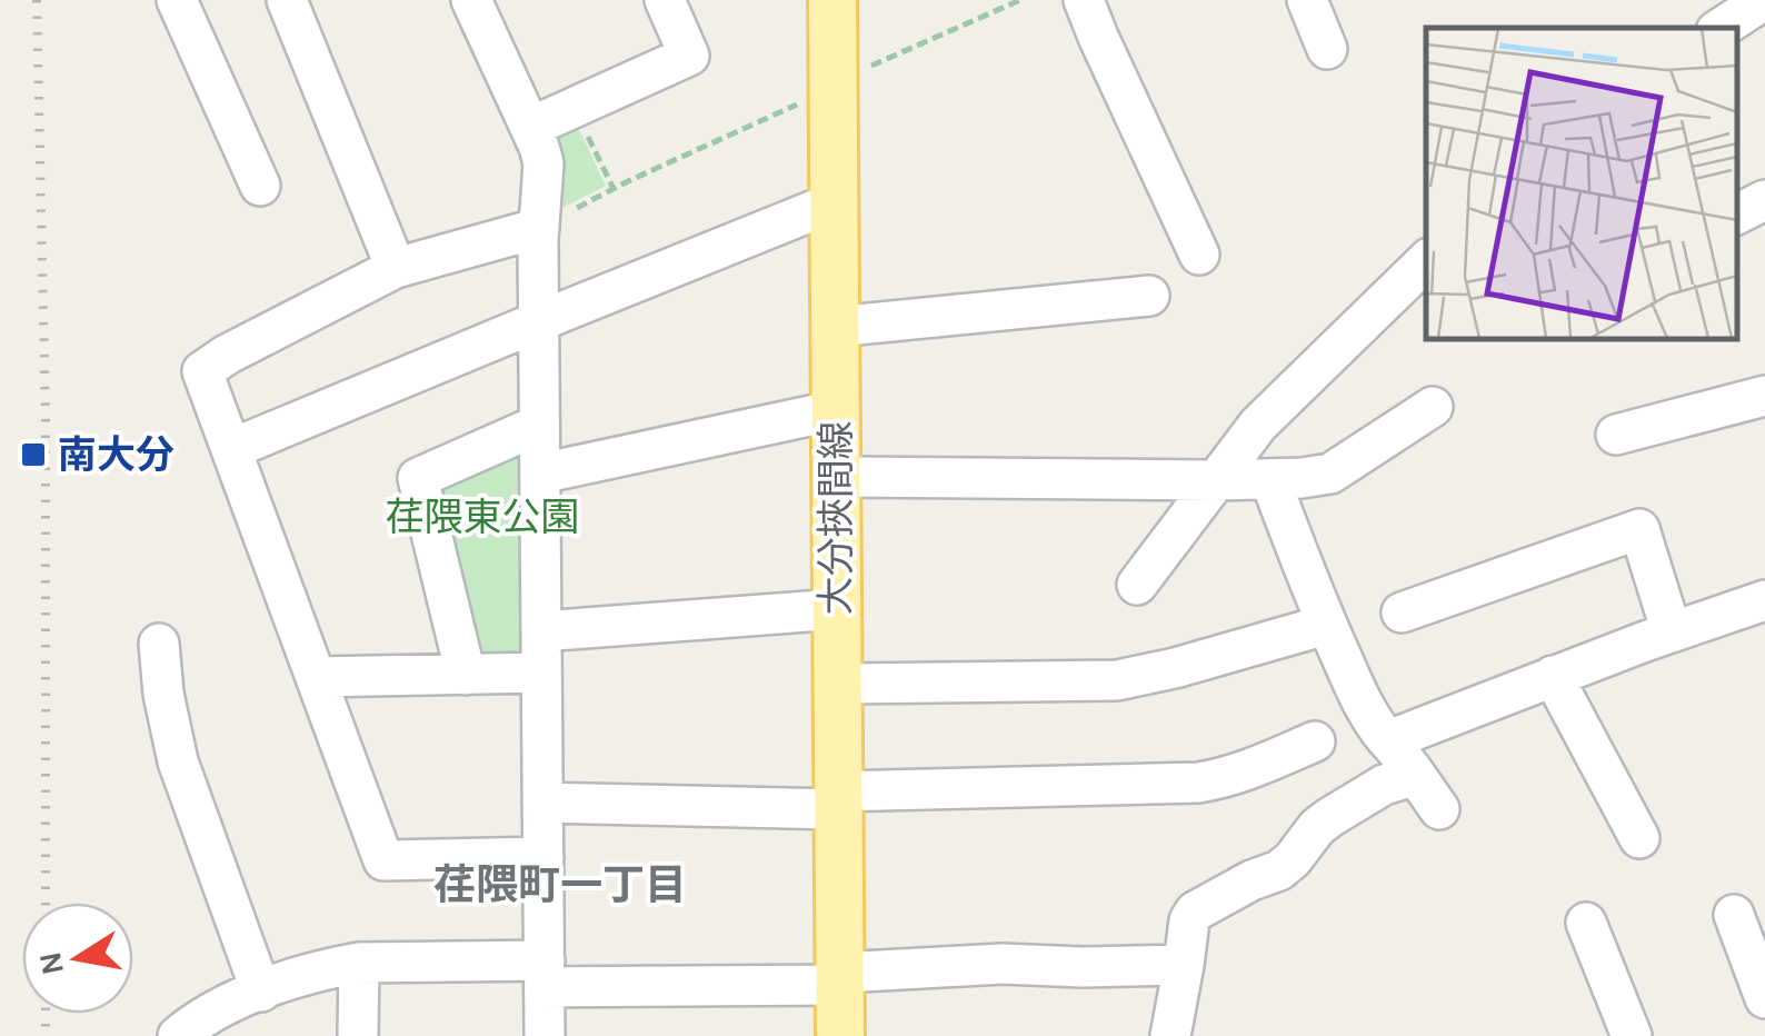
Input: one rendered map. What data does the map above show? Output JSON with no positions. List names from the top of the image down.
{
  "streets": {
    "main road": ["大分挾間線"]
  },
  "districts": ["荏隈町一丁目"],
  "parks": ["荏隈東公園"],
  "places": {
    "transit": ["南大分"]
  },
  "north": "left"
}
